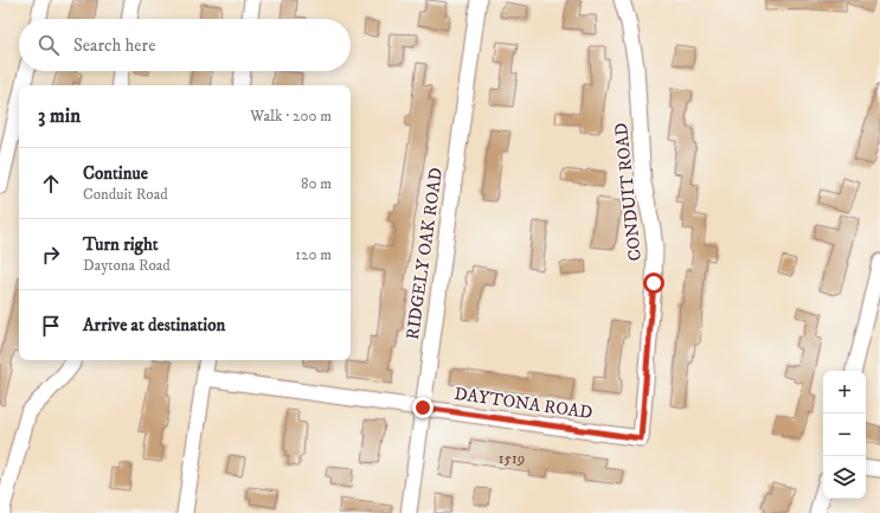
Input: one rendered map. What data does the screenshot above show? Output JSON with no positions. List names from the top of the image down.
{
  "streets": {
    "street": ["CONDUIT ROAD", "RIDGELY OAK ROAD", "DAYTONA ROAD"]
  },
  "crossings": [
    ["CONDUIT ROAD", "DAYTONA ROAD"],
    ["RIDGELY OAK ROAD", "DAYTONA ROAD"]
  ],
  "house_numbers": ["1519"],
  "page": {
    "search": "Search here",
    "heading": ["3 min", "Walk · 200 m"],
    "list": [
      ["Continue", "Conduit Road", "80 m"],
      ["Turn right", "Daytona Road", "120 m"],
      "Arrive at destination"
    ],
    "map_buttons": ["+", "−"]
  }
}
